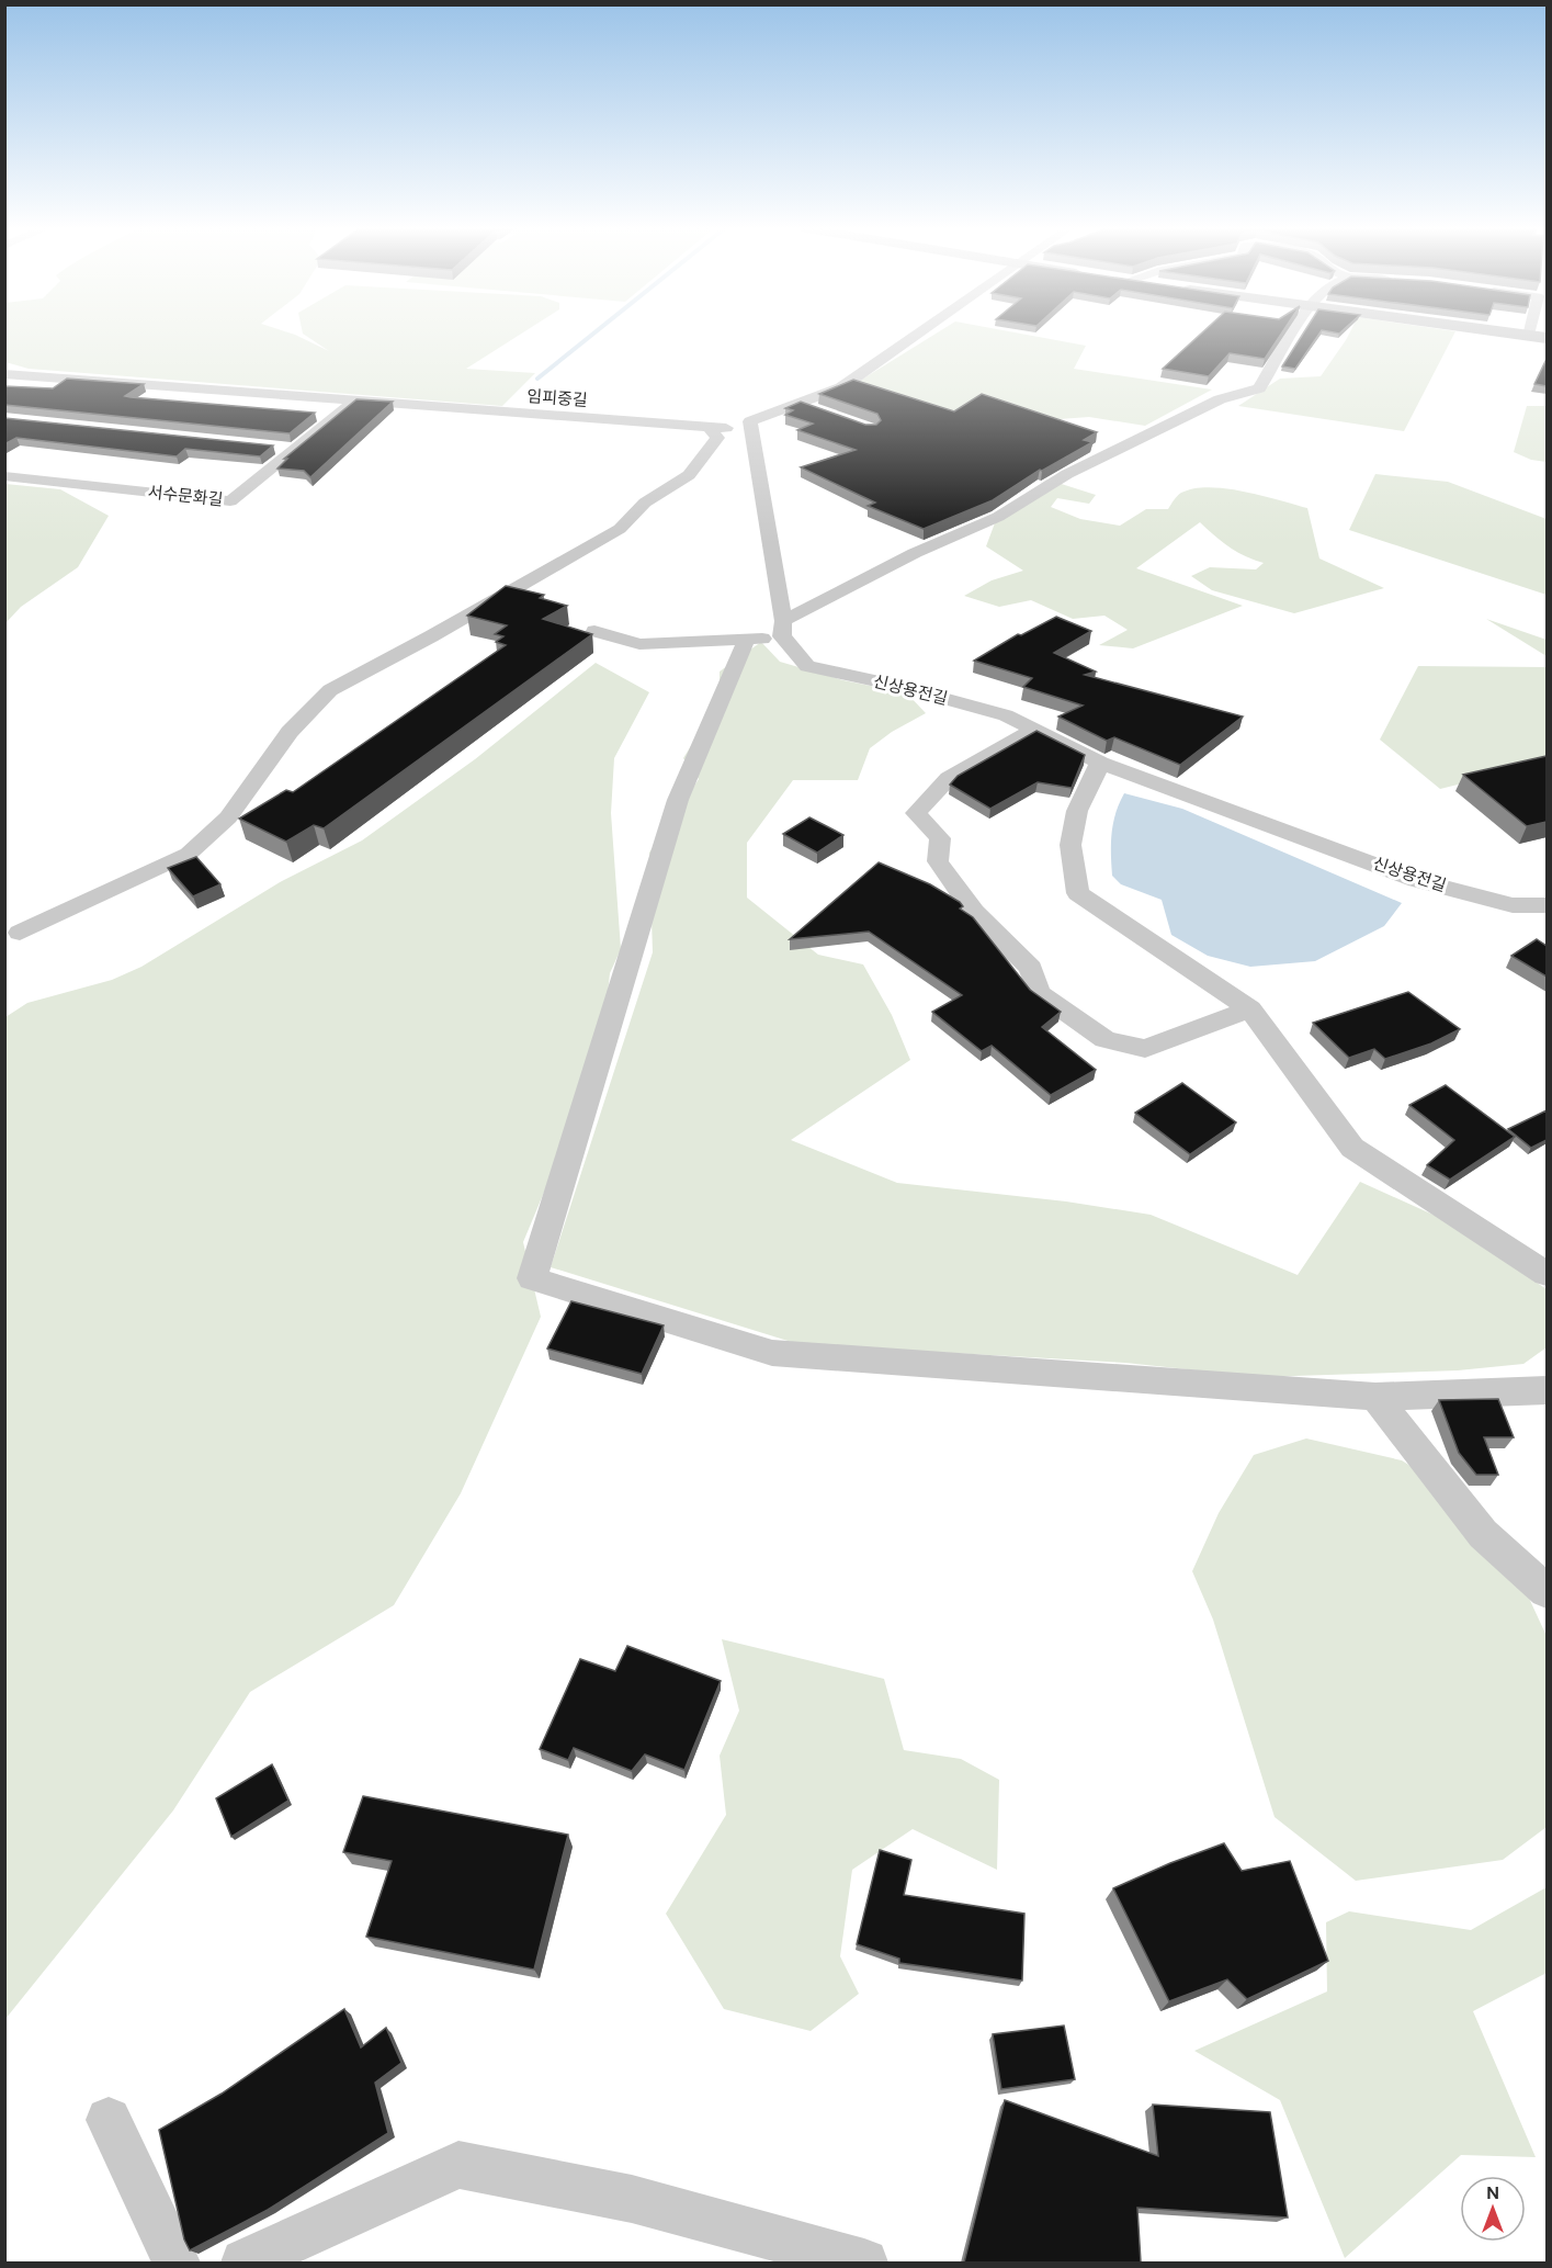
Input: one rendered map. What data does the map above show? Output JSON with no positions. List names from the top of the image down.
{
  "streets": {
    "street": ["임피중길", "서수문화길", "신상용전길"]
  },
  "crossings": [
    ["임피중길", "서수문화길"]
  ],
  "north": "top"
}
